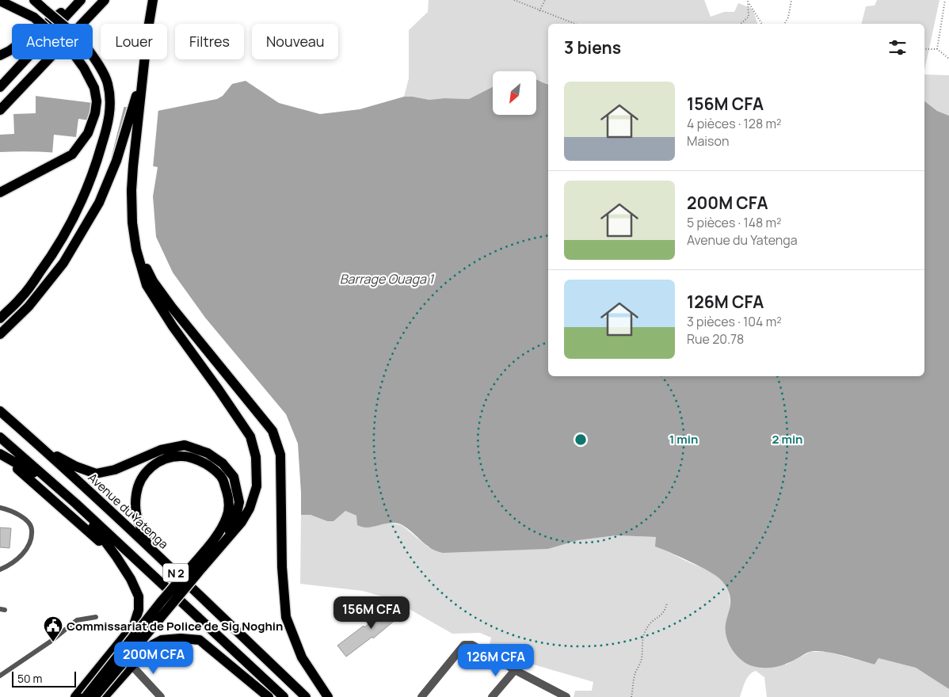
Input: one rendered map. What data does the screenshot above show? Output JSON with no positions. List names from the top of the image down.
{
  "streets": {
    "main road": ["Avenue du Yatenga", "N 2"]
  },
  "water": ["Barrage Ouaga 1"],
  "places": {
    "public building": ["Commissariat de Police de Sig Noghin"]
  },
  "scale_bar": "50 m",
  "north": "bottom left",
  "page": {
    "chip": [
      "Acheter",
      "Louer",
      "Filtres",
      "Nouveau"
    ],
    "heading": "3 biens",
    "list": [
      {
        "name": "156M CFA",
        "note": "4 pièces · 128 m² · Maison"
      },
      {
        "name": "200M CFA",
        "note": "5 pièces · 148 m² · Avenue du Yatenga"
      },
      {
        "name": "126M CFA",
        "note": "3 pièces · 104 m² · Rue 20.78"
      }
    ],
    "price": ["156M CFA", "200M CFA", "126M CFA"],
    "scale": "50 m"
  },
  "rings": ["1 min", "2 min"]
}
